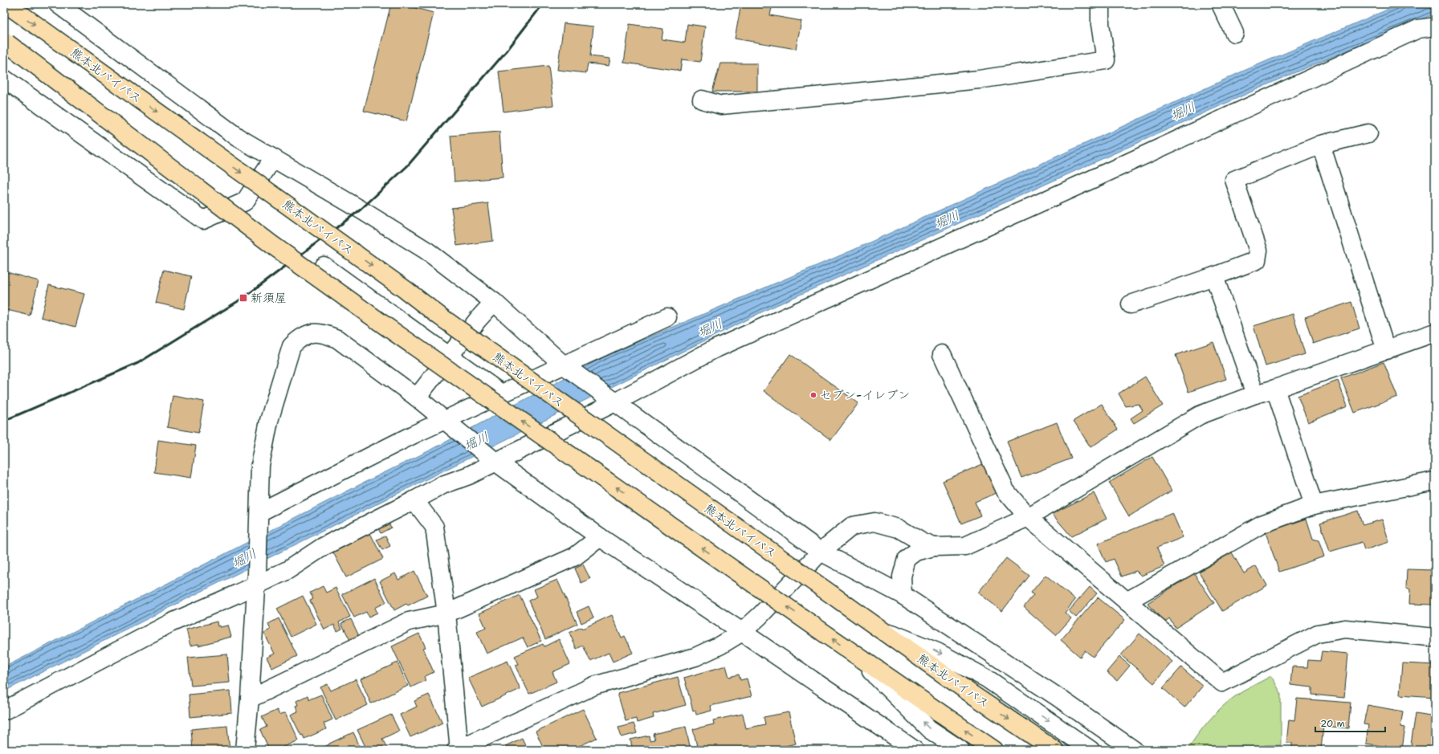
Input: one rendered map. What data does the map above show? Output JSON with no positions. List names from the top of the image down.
{
  "streets": {
    "highway": ["熊本北バイパス"]
  },
  "water": ["堀川"],
  "places": {
    "transit": ["新須屋"],
    "other": ["セブン-イレブン"]
  },
  "scale_bar": "20 m"
}
